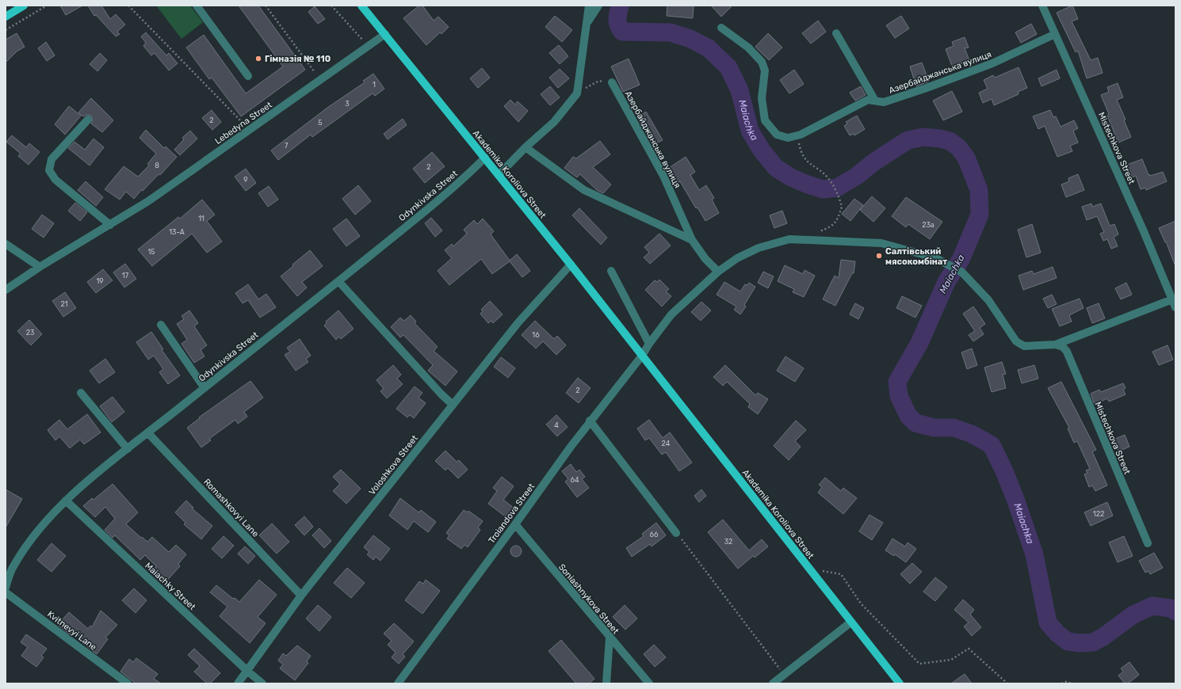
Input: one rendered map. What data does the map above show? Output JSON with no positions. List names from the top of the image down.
{
  "streets": {
    "main road": ["Akademika Koroliova Street"],
    "street": [
      "Азербайджанська вулиця",
      "Lebedyna Street",
      "Mistechkova Street",
      "Odynkivska Street",
      "Voloshkova Street",
      "Romashkovyi Lane",
      "Troiandova Street",
      "Maiachky Street",
      "Soniashnykova Street",
      "Kvitnevyi Lane"
    ]
  },
  "crossings": [
    ["Азербайджанська вулиця", "Mistechkova Street"],
    ["Lebedyna Street", "Akademika Koroliova Street"],
    ["Akademika Koroliova Street", "Odynkivska Street"],
    ["Akademika Koroliova Street", "Voloshkova Street"],
    ["Akademika Koroliova Street", "Troiandova Street"],
    ["Odynkivska Street", "Romashkovyi Lane"],
    ["Odynkivska Street", "Maiachky Street"],
    ["Voloshkova Street", "Romashkovyi Lane"],
    ["Voloshkova Street", "Maiachky Street"],
    ["Troiandova Street", "Soniashnykova Street"]
  ],
  "water": ["Maiachka"],
  "places": ["Гімназія № 110", "Салтівський мясокомбінат"],
  "house_numbers": [
    "1",
    "3",
    "2",
    "5",
    "7",
    "8",
    "2",
    "9",
    "11",
    "23а",
    "13-А",
    "15",
    "17",
    "19",
    "21",
    "23",
    "16",
    "2",
    "4",
    "24",
    "64",
    "122",
    "66",
    "32"
  ]
}
